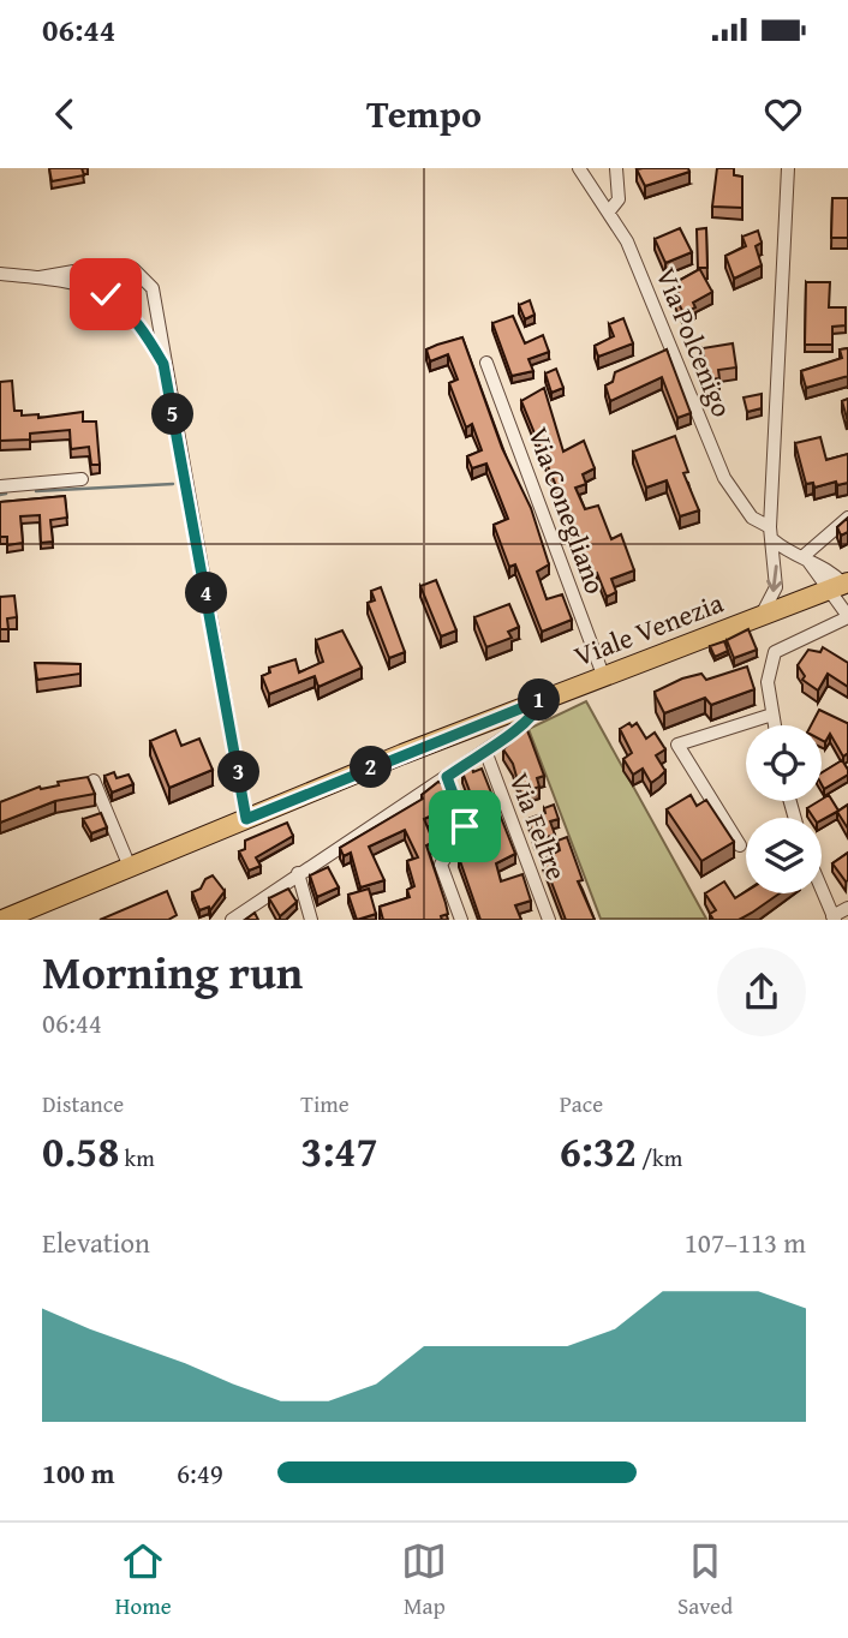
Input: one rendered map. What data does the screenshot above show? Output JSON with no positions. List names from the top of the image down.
{
  "streets": {
    "main road": ["Viale Venezia"],
    "street": ["Via Polcenigo", "Via Conegliano", "Via Feltre"]
  },
  "crossings": [
    ["Via Conegliano", "Viale Venezia"]
  ],
  "page": {
    "status": "06:44",
    "header": "Tempo",
    "pins": [
      "5",
      "4",
      "1",
      "2",
      "3"
    ],
    "heading": ["Morning run", "06:44"],
    "stats": [
      ["Distance", "0.58 km"],
      ["Time", "3:47"],
      ["Pace", "6:32 /km"]
    ],
    "chart": ["Elevation", "107–113 m"],
    "list": [
      {
        "name": "100 m",
        "note": "6:49"
      }
    ],
    "tabs": ["Home", "Map", "Saved"]
  }
}
